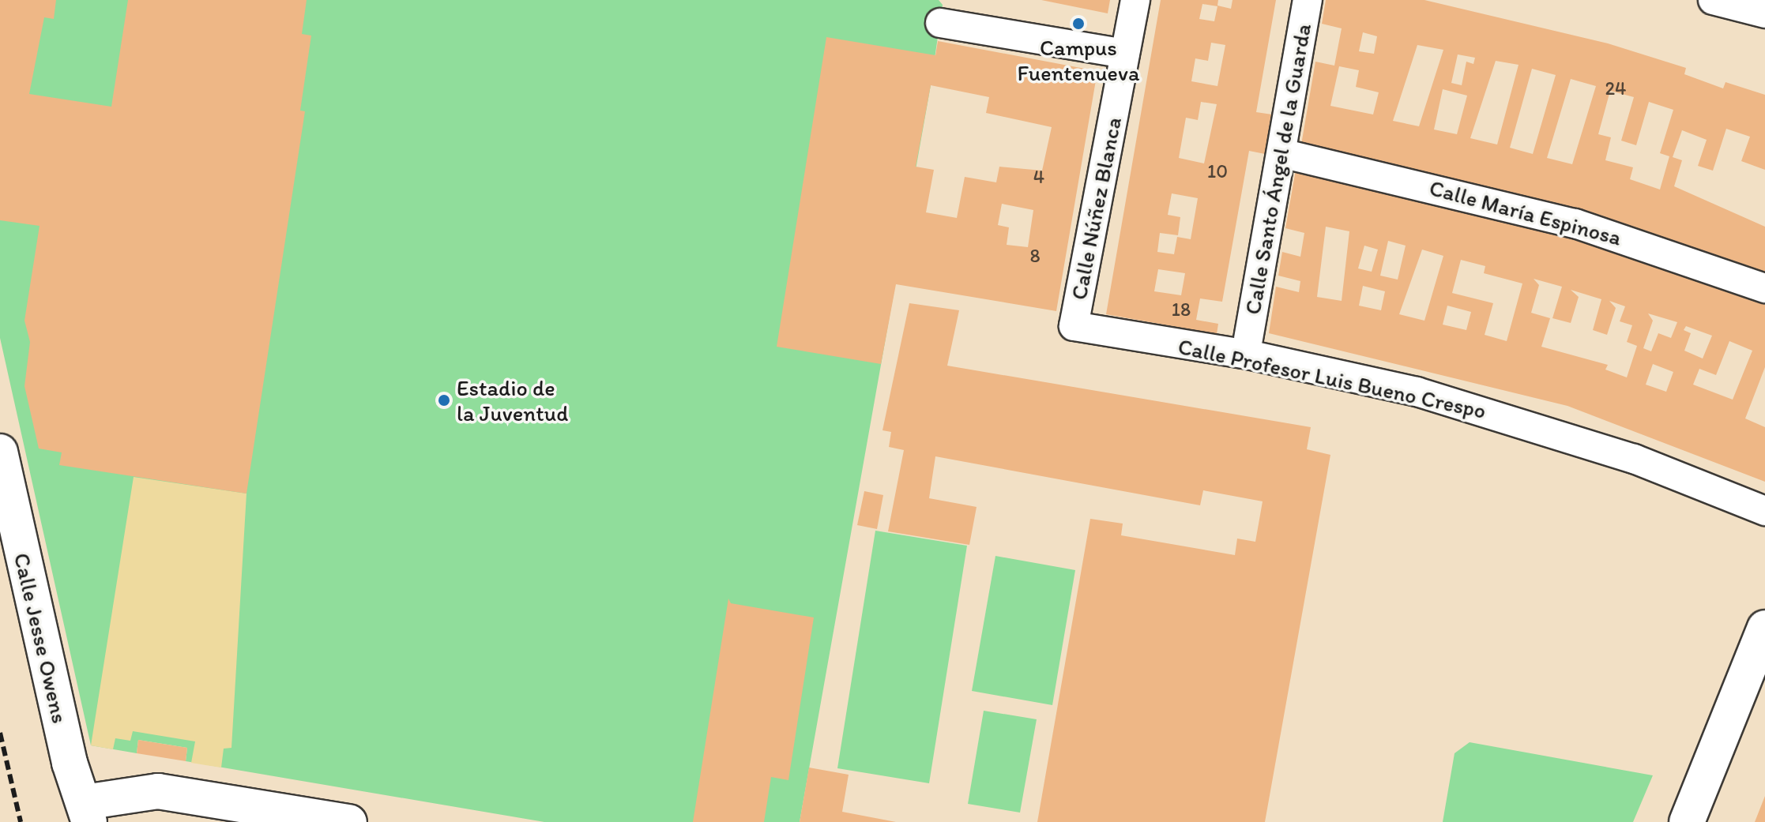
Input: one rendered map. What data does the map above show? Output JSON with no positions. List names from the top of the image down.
{
  "streets": {
    "street": [
      "Calle Santo Ángel de la Guarda",
      "Calle Núñez Blanca",
      "Calle María Espinosa",
      "Calle Profesor Luis Bueno Crespo",
      "Calle Jesse Owens"
    ]
  },
  "crossings": [
    ["Calle Santo Ángel de la Guarda", "Calle María Espinosa"],
    ["Calle Núñez Blanca", "Calle Profesor Luis Bueno Crespo"]
  ],
  "places": ["Campus Fuentenueva", "Estadio de la Juventud"],
  "house_numbers": [
    "24",
    "10",
    "4",
    "8",
    "18"
  ]
}
